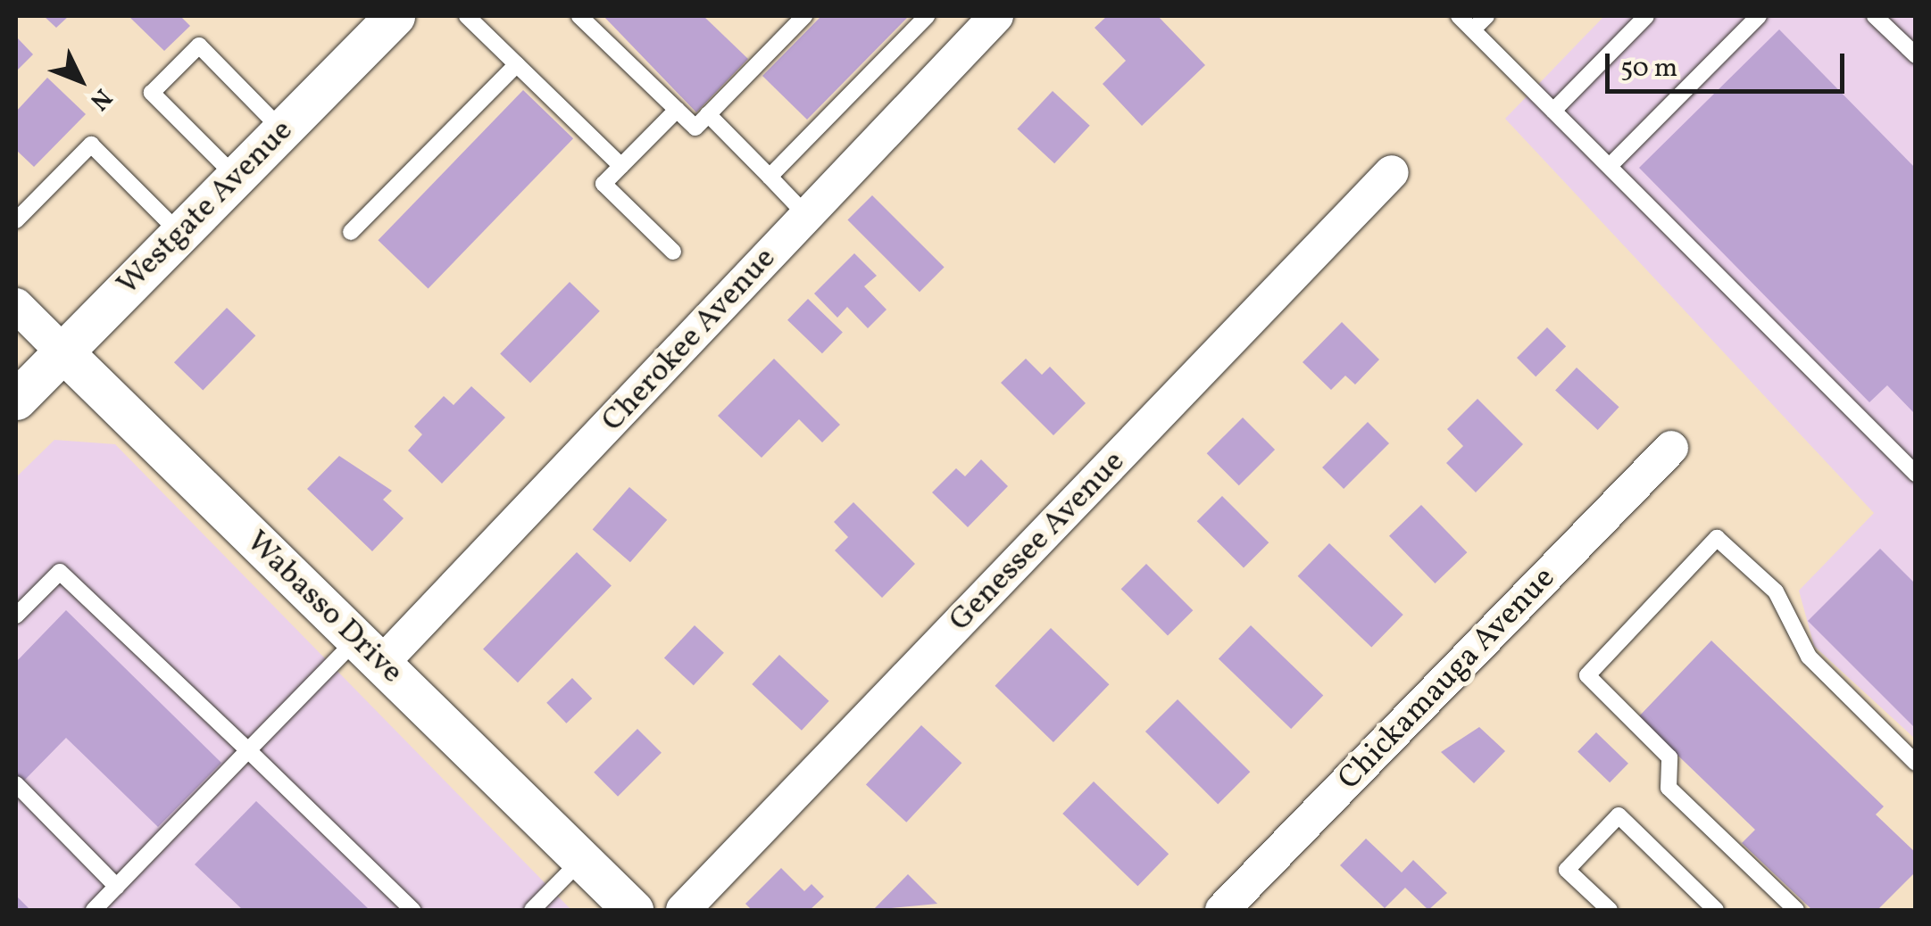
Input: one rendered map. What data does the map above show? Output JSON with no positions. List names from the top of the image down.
{
  "streets": {
    "street": [
      "Westgate Avenue",
      "Cherokee Avenue",
      "Genessee Avenue",
      "Wabasso Drive",
      "Chickamauga Avenue"
    ]
  },
  "crossings": [
    ["Westgate Avenue", "Wabasso Drive"],
    ["Cherokee Avenue", "Wabasso Drive"]
  ],
  "scale_bar": "50 m",
  "north": "bottom right"
}
